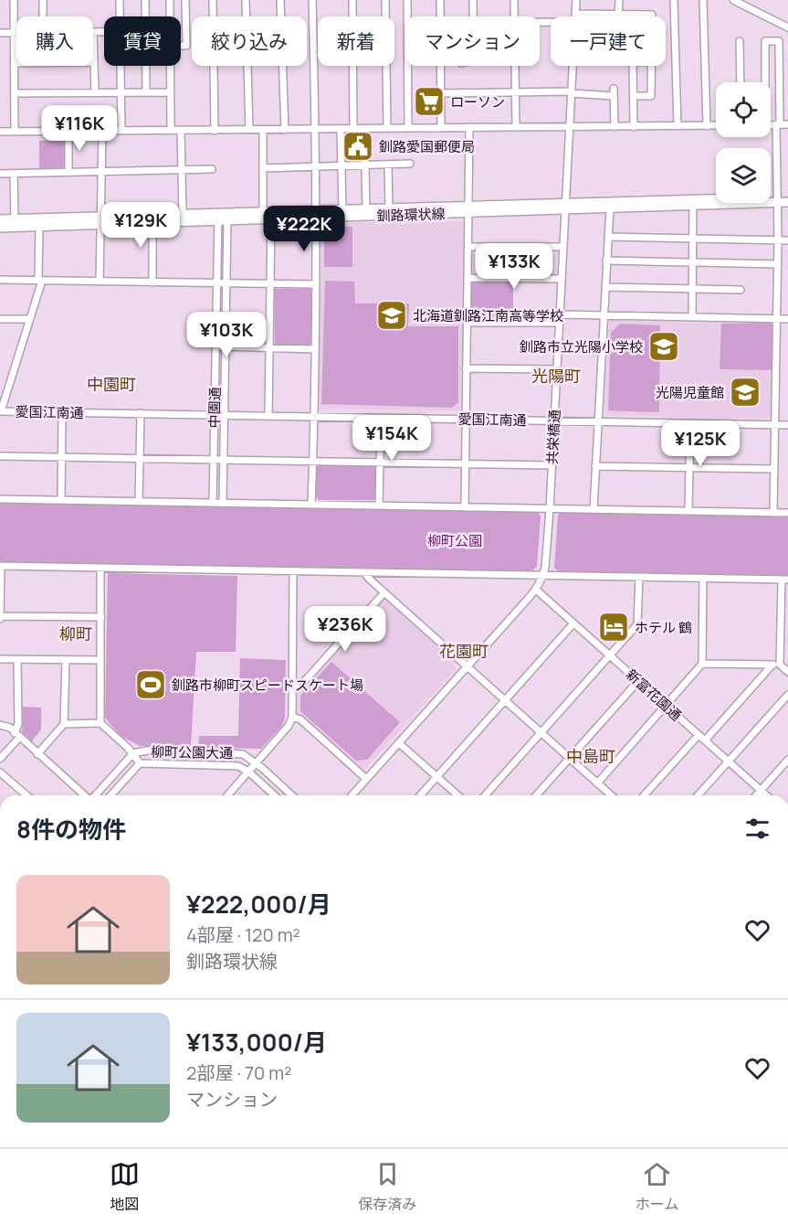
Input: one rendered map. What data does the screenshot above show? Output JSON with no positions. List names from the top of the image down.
{
  "streets": {
    "main road": ["釧路環状線"],
    "street": [
      "中園通",
      "愛国江南通",
      "共栄橋通",
      "新富花園通",
      "柳町公園大通"
    ]
  },
  "crossings": [
    ["釧路環状線", "中園通"],
    ["釧路環状線", "共栄橋通"],
    ["中園通", "愛国江南通"],
    ["愛国江南通", "共栄橋通"],
    ["共栄橋通", "新富花園通"]
  ],
  "districts": [
    "光陽町",
    "中園町",
    "柳町",
    "花園町",
    "中島町"
  ],
  "parks": ["柳町公園"],
  "places": {
    "supermarket": ["ローソン"],
    "public building": ["釧路愛国郵便局"],
    "school or university": ["北海道釧路江南高等学校", "釧路市立光陽小学校", "光陽児童館"],
    "hotel": ["ホテル 鶴"],
    "sports": ["釧路市柳町スピードスケート場"]
  },
  "page": {
    "chip": [
      "購入",
      "賃貸",
      "絞り込み",
      "新着",
      "マンション",
      "一戸建て"
    ],
    "price": [
      "¥116K",
      "¥129K",
      "¥222K",
      "¥133K",
      "¥103K",
      "¥154K",
      "¥125K",
      "¥236K"
    ],
    "heading": "8件の物件",
    "list": [
      {
        "name": "¥222,000/月",
        "note": "4部屋 · 120 m² · 釧路環状線"
      },
      {
        "name": "¥133,000/月",
        "note": "2部屋 · 70 m² · マンション"
      }
    ],
    "tabs": ["地図", "保存済み", "ホーム"]
  }
}
